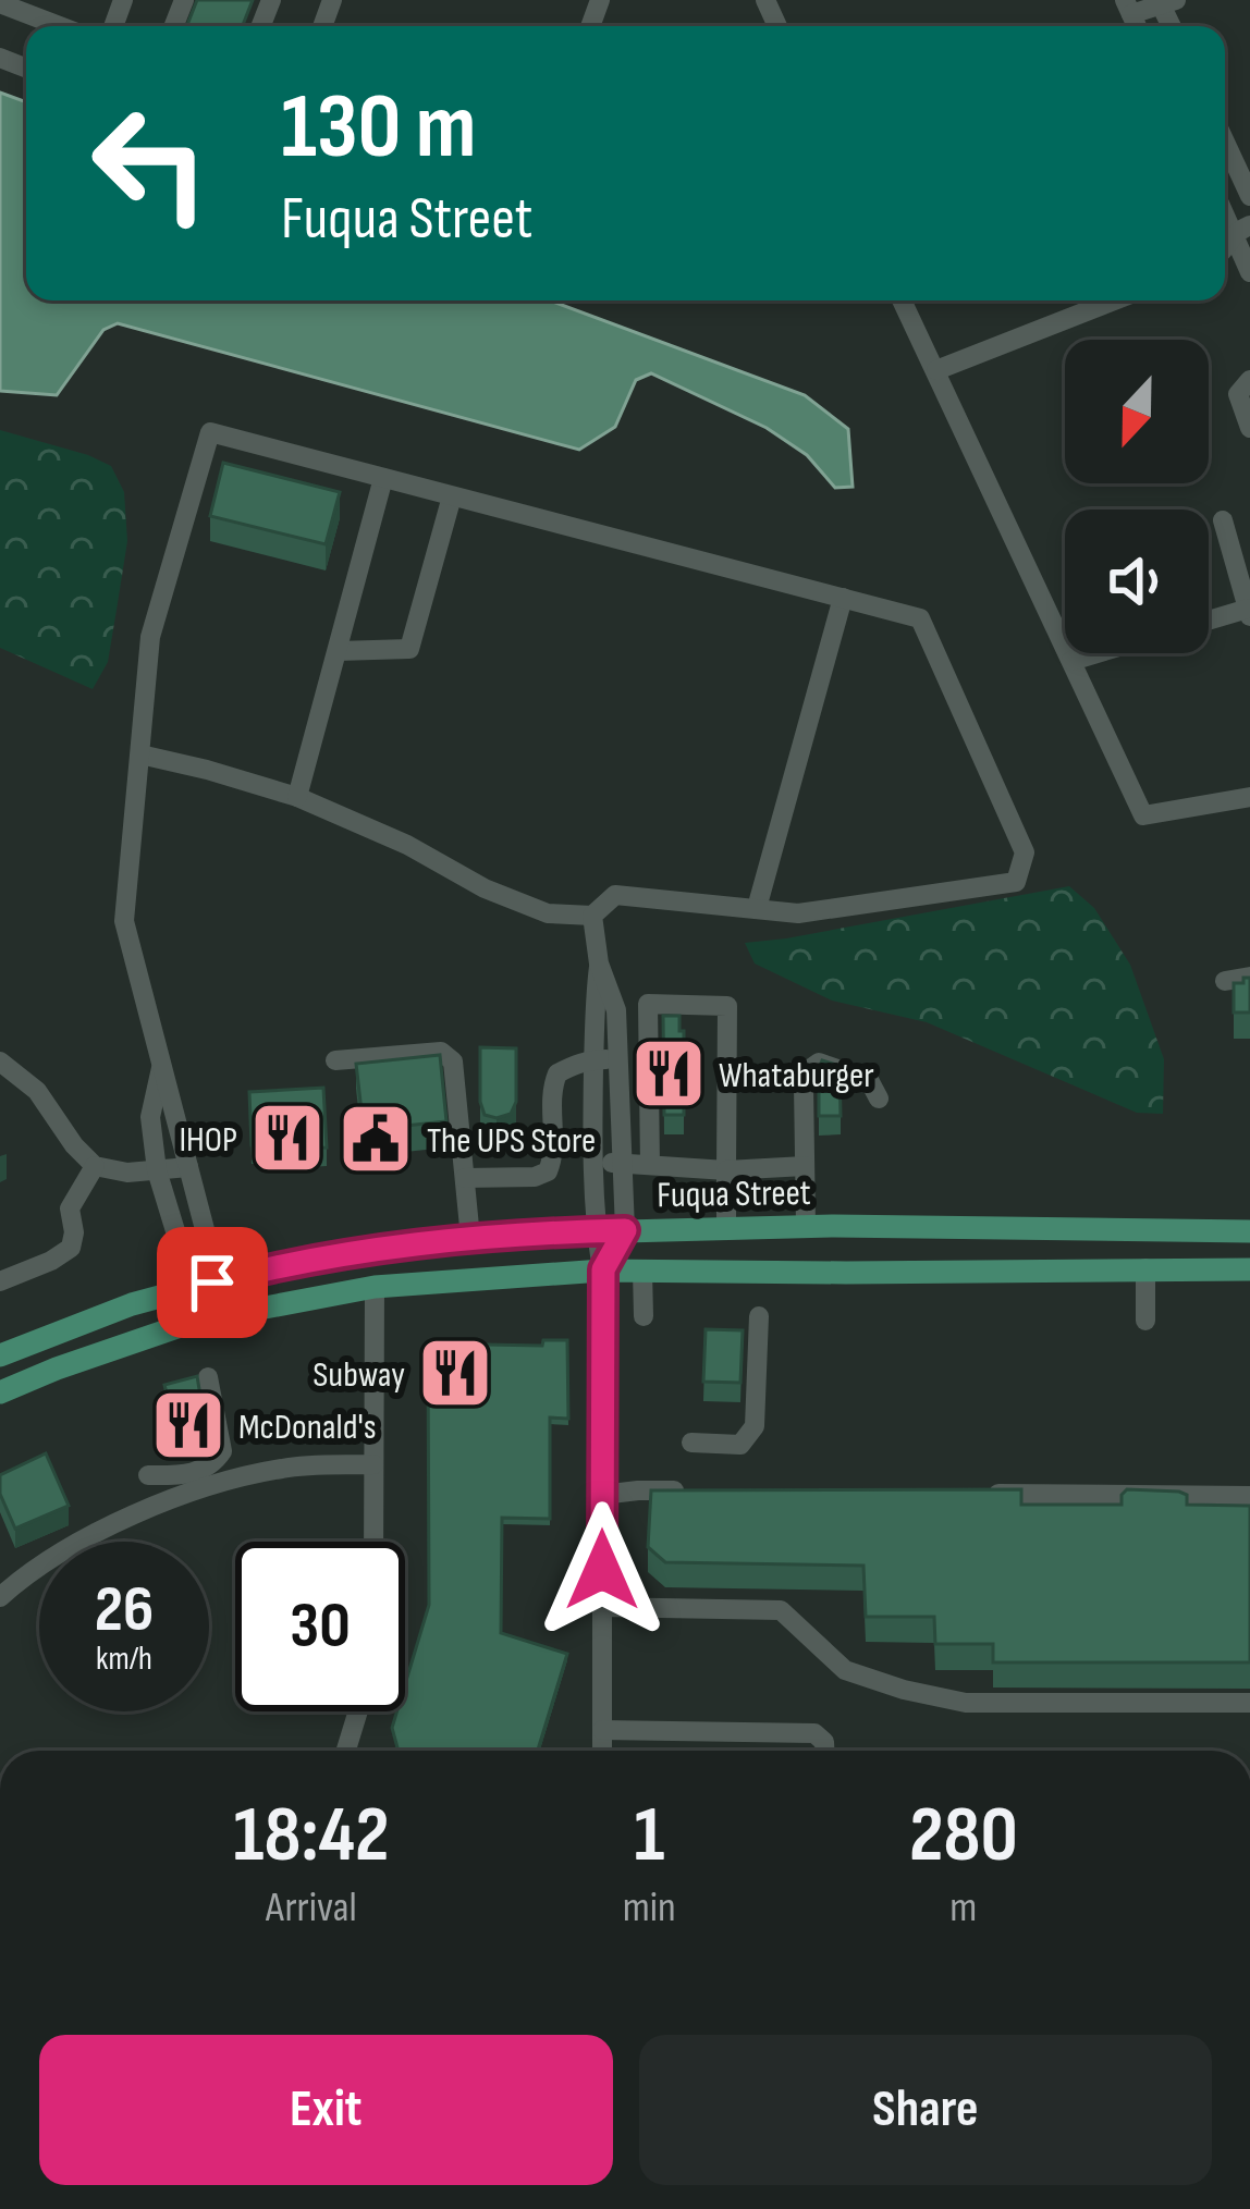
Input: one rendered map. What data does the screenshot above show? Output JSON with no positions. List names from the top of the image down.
{
  "streets": {
    "main road": ["Fuqua Street"]
  },
  "places": {
    "restaurant": [
      "Whataburger",
      "IHOP",
      "Subway",
      "McDonald's"
    ],
    "public building": ["The UPS Store"]
  },
  "north": "bottom",
  "page": {
    "turn": ["130 m", "Fuqua Street"],
    "speed": "26 km/h",
    "limit": "30",
    "eta": [
      "18:42",
      "Arrival",
      "1",
      "min",
      "280",
      "m"
    ],
    "buttons": ["Exit", "Share"]
  }
}
